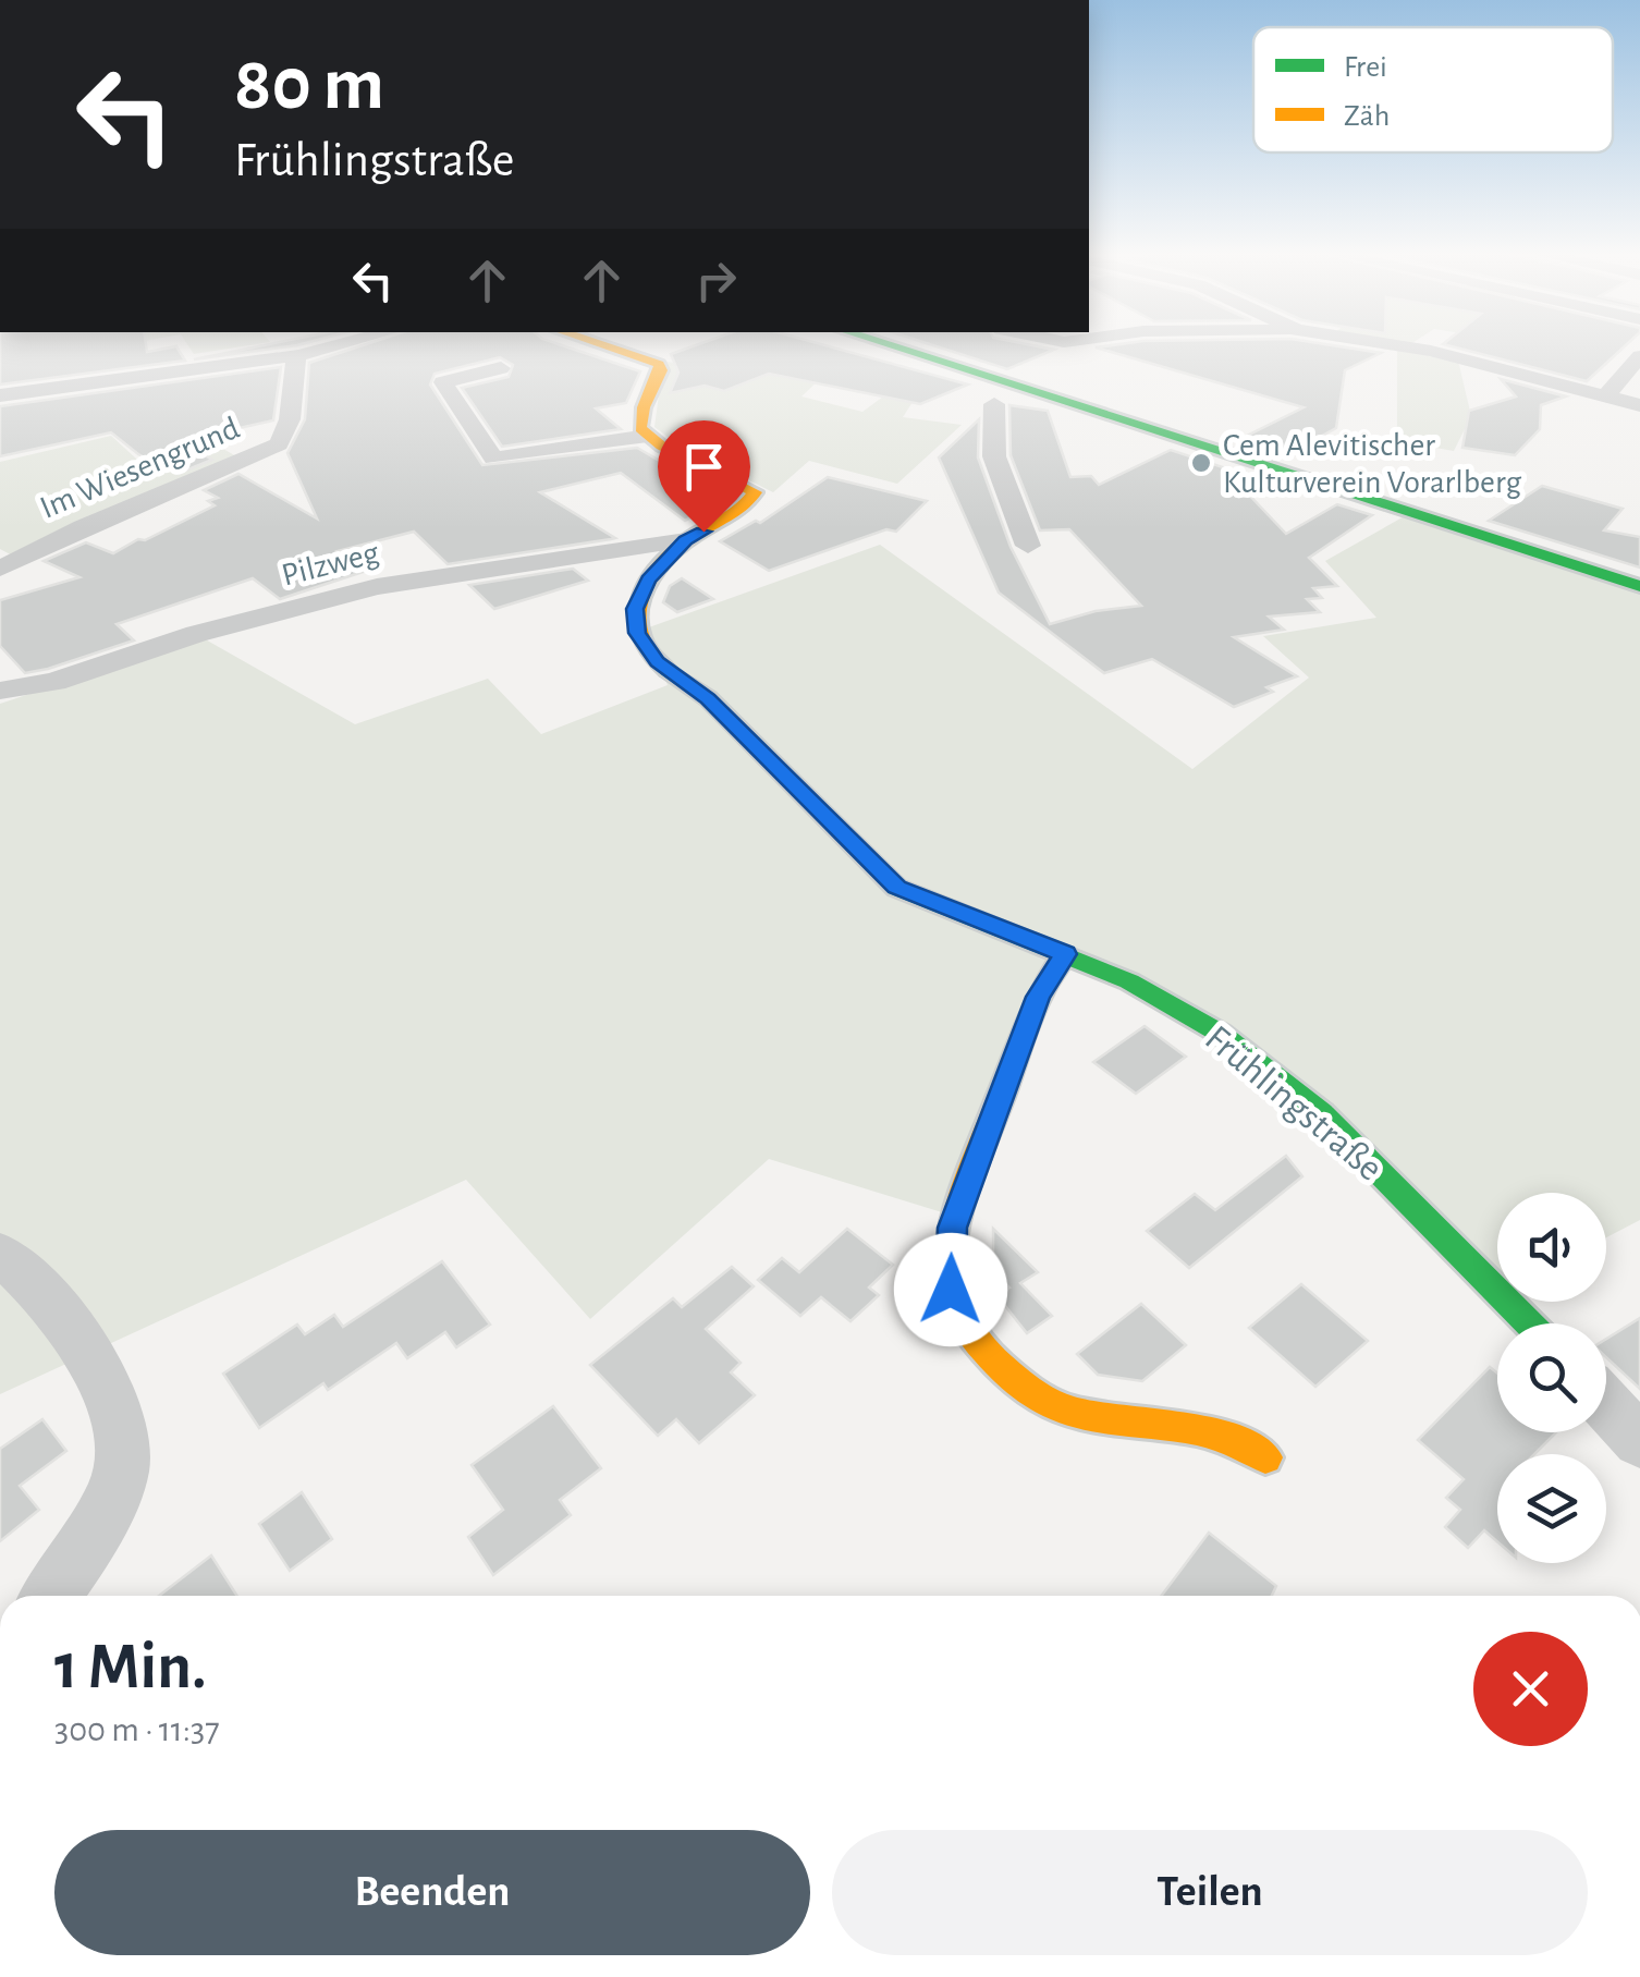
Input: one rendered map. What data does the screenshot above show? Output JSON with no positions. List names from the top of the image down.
{
  "streets": {
    "street": ["Im Wiesengrund", "Pilzweg", "Frühlingstraße"]
  },
  "crossings": [
    ["Pilzweg", "Frühlingstraße"]
  ],
  "places": ["Cem Alevitischer Kulturverein Vorarlberg"],
  "legend": ["Frei", "Zäh"],
  "page": {
    "turn": ["80 m", "Frühlingstraße"],
    "heading": ["1 Min.", "300 m · 11:37"],
    "buttons": ["Beenden", "Teilen"]
  }
}
